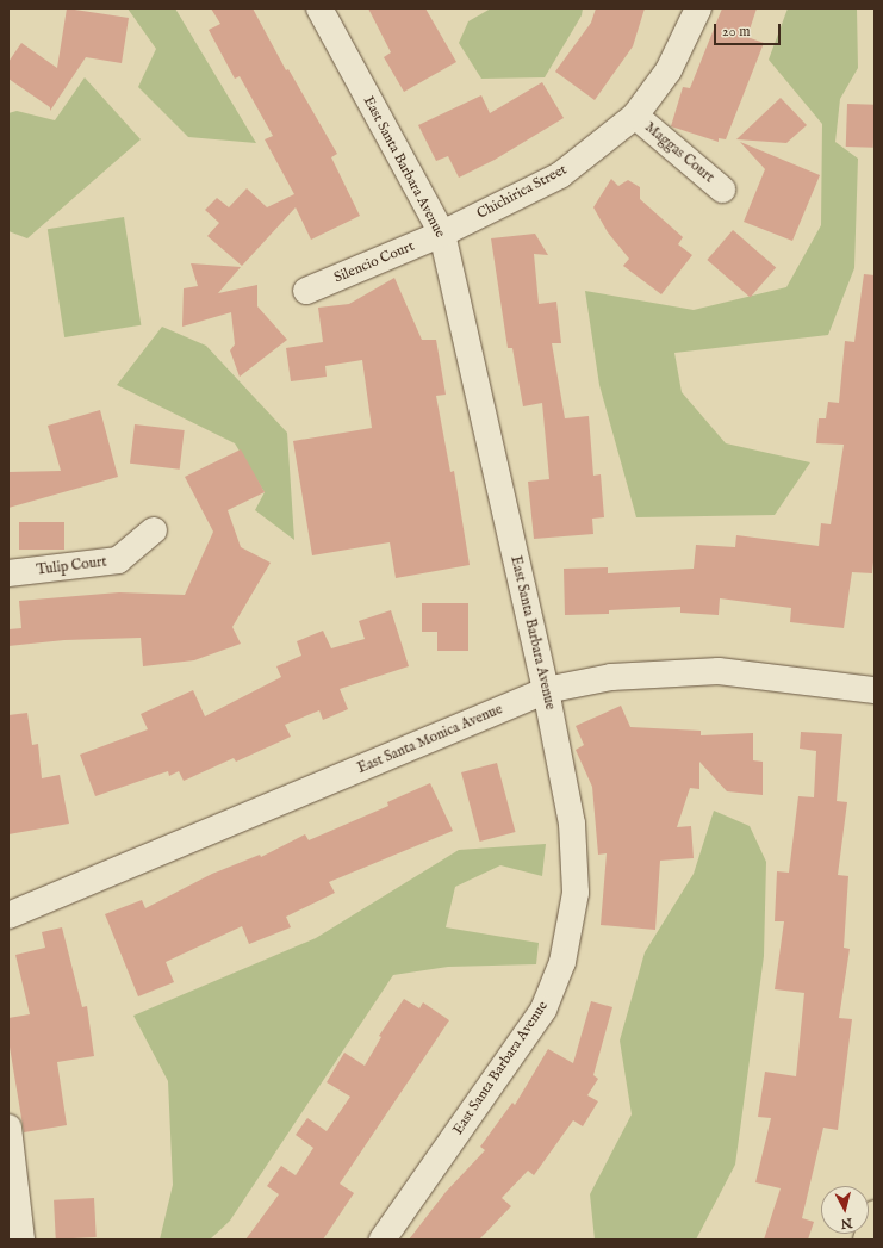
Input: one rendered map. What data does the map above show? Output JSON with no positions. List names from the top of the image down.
{
  "streets": {
    "street": [
      "Maggas Court",
      "East Santa Barbara Avenue",
      "Chichirica Street",
      "Silencio Court",
      "Tulip Court",
      "East Santa Monica Avenue"
    ]
  },
  "crossings": [
    ["Maggas Court", "Chichirica Street"],
    ["East Santa Barbara Avenue", "Chichirica Street"],
    ["East Santa Barbara Avenue", "Silencio Court"],
    ["East Santa Barbara Avenue", "East Santa Monica Avenue"],
    ["Chichirica Street", "Silencio Court"]
  ],
  "scale_bar": "20 m",
  "north": "bottom"
}
